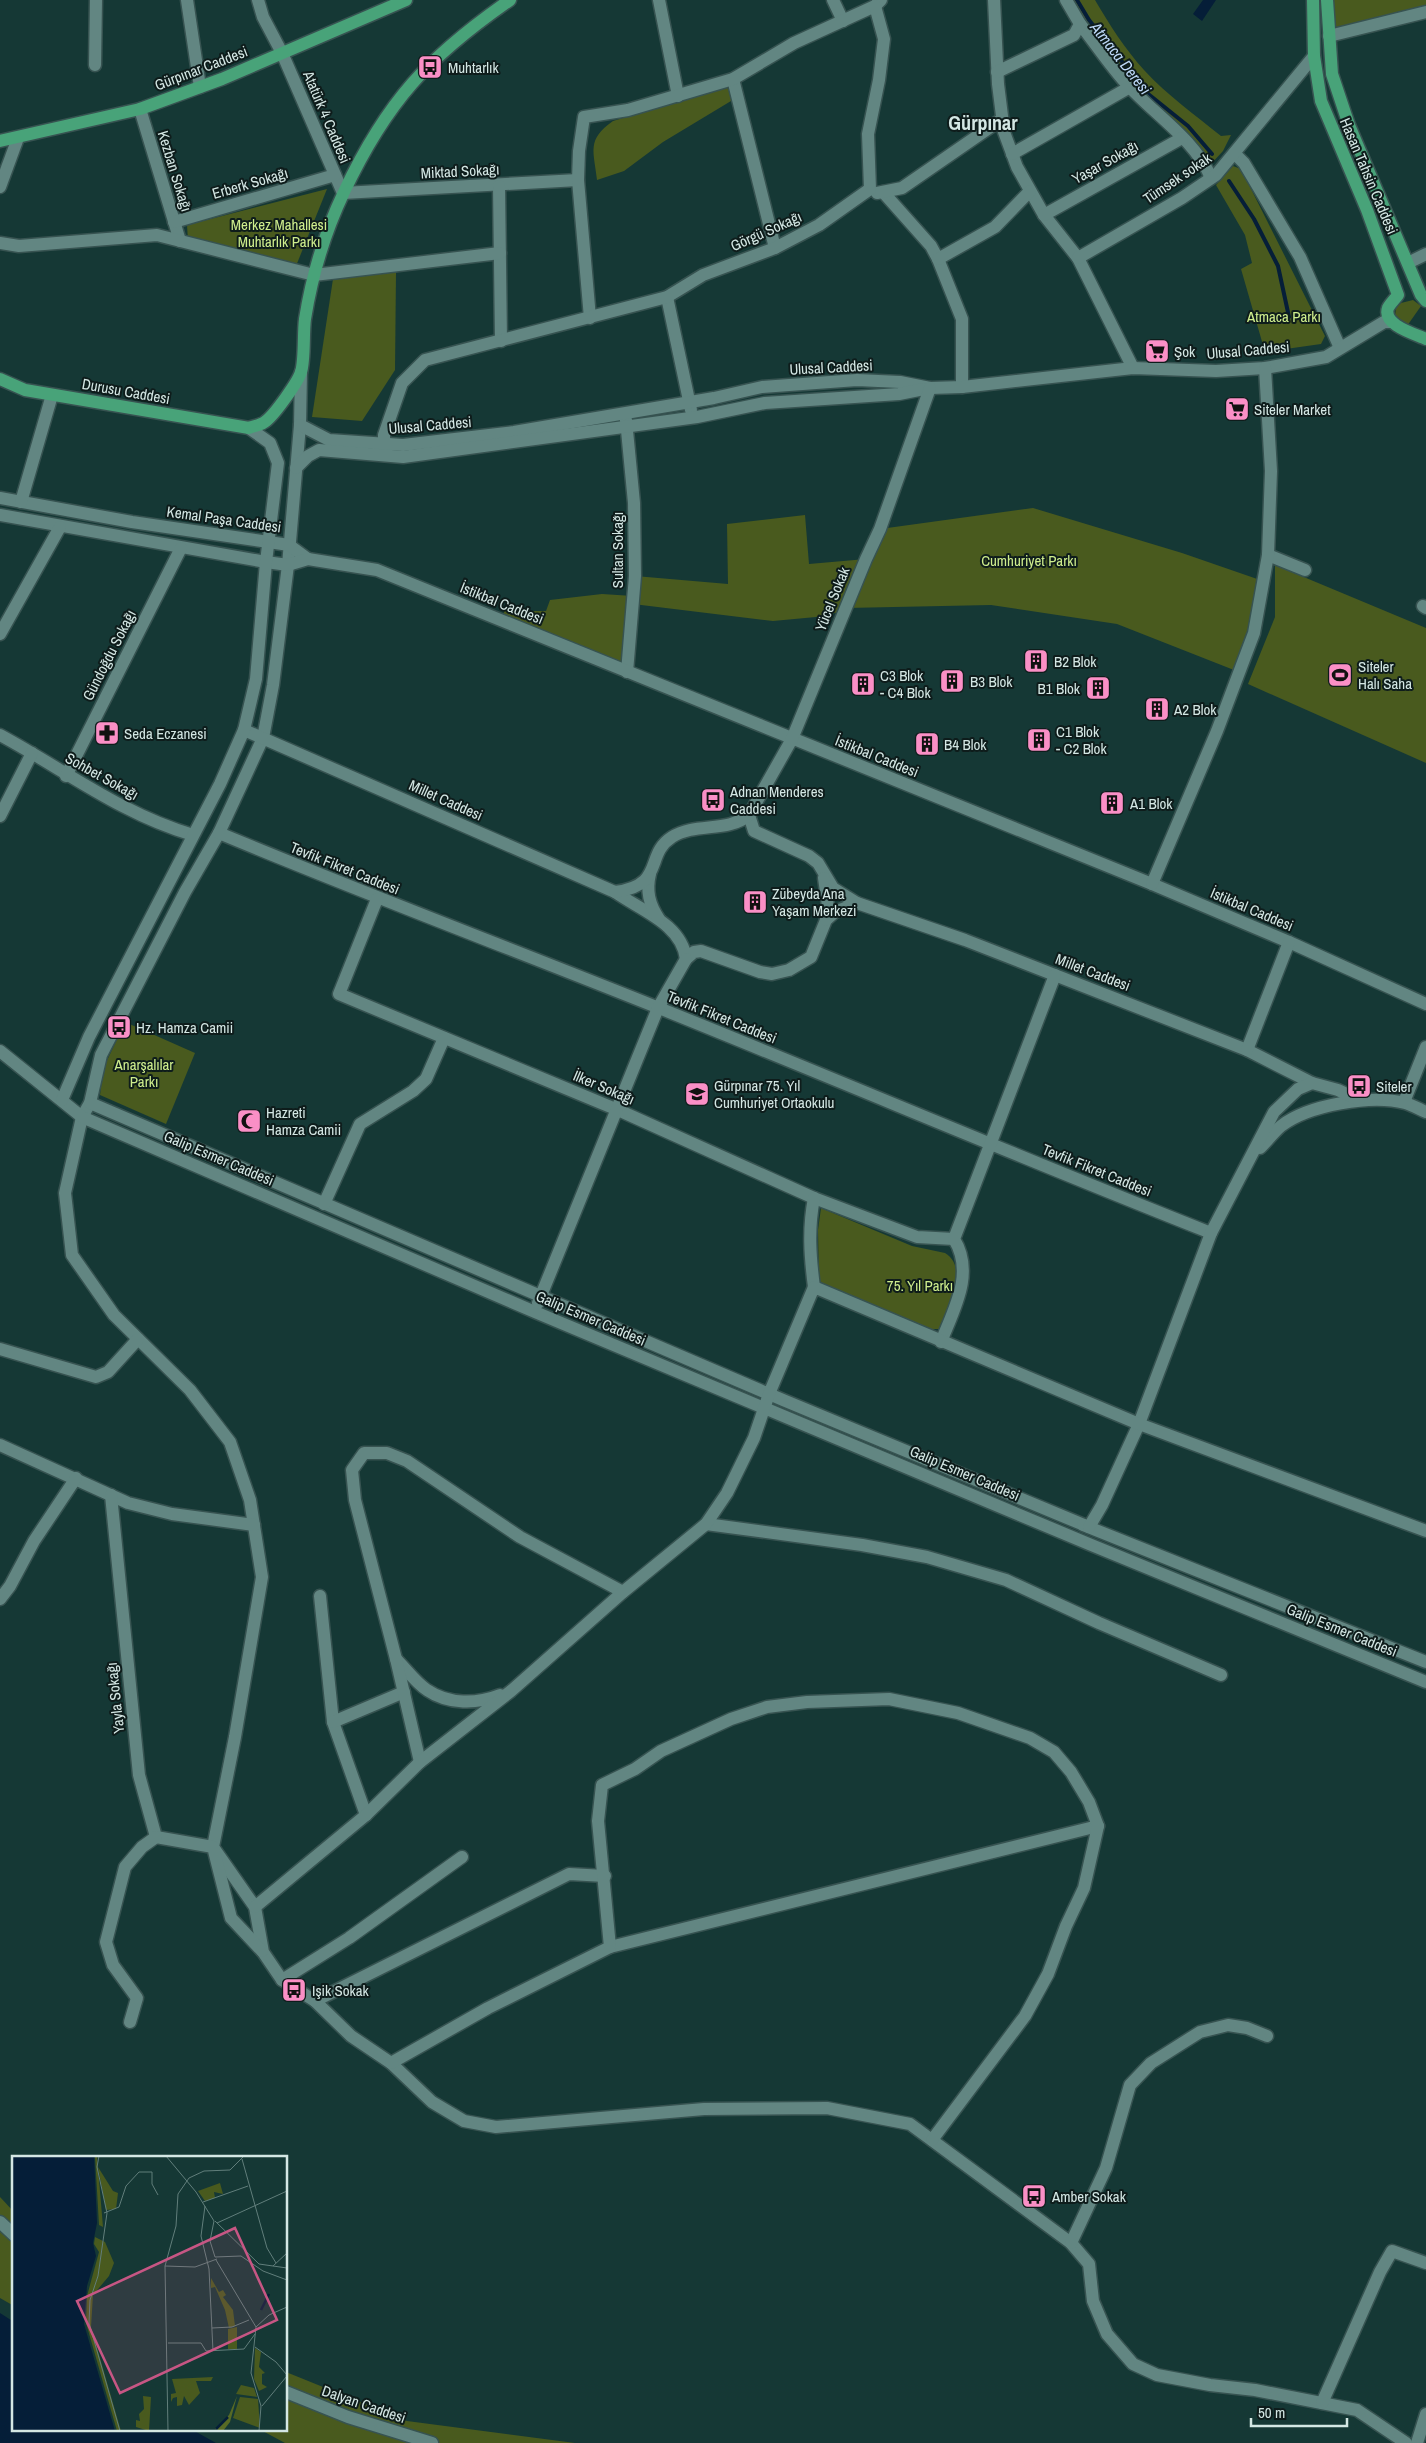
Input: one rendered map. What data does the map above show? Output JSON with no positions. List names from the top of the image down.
{
  "streets": {
    "main road": ["Gürpınar Caddesi", "Hasan Tahsin Caddesi", "Durusu Caddesi"],
    "street": [
      "Atatürk 4 Caddesi",
      "Yaşar Sokağı",
      "Kezban Sokağı",
      "Miktad Sokağı",
      "Tümsek sokak",
      "Erberk Sokağı",
      "Görgü Sokağı",
      "Ulusal Caddesi",
      "Kemal Paşa Caddesi",
      "Sultan Sokağı",
      "Yücel Sokak",
      "İstikbal Caddesi",
      "Gündoğdu Sokağı",
      "Sohbet Sokağı",
      "Millet Caddesi",
      "Tevfik Fikret Caddesi",
      "İlker Sokağı",
      "Galip Esmer Caddesi",
      "Yayla Sokağı",
      "Dalyan Caddesi"
    ]
  },
  "crossings": [
    ["Gürpınar Caddesi", "Atatürk 4 Caddesi"],
    ["Gürpınar Caddesi", "Kezban Sokağı"],
    ["Atatürk 4 Caddesi", "Miktad Sokağı"],
    ["Atatürk 4 Caddesi", "Erberk Sokağı"],
    ["Kezban Sokağı", "Erberk Sokağı"],
    ["Hasan Tahsin Caddesi", "Tümsek sokak"],
    ["Görgü Sokağı", "Ulusal Caddesi"],
    ["Ulusal Caddesi", "Sultan Sokağı"],
    ["Ulusal Caddesi", "Yücel Sokak"],
    ["Kemal Paşa Caddesi", "İstikbal Caddesi"],
    ["Sultan Sokağı", "İstikbal Caddesi"],
    ["Yücel Sokak", "İstikbal Caddesi"],
    ["Gündoğdu Sokağı", "Sohbet Sokağı"],
    ["Tevfik Fikret Caddesi", "İlker Sokağı"]
  ],
  "districts": ["Gürpınar"],
  "water": ["Atmaca Deresi"],
  "parks": [
    "Merkez Mahallesi Muhtarlık Parkı",
    "Atmaca Parkı",
    "Cumhuriyet Parkı",
    "Anarşalılar Parkı",
    "75. Yıl Parkı"
  ],
  "places": {
    "bus stop": [
      "Muhtarlık",
      "Adnan Menderes Caddesi",
      "Hz. Hamza Camii",
      "Siteler",
      "Işik Sokak",
      "Amber Sokak"
    ],
    "supermarket": ["Şok", "Siteler Market"],
    "building": [
      "B2 Blok",
      "B3 Blok",
      "C3 Blok - C4 Blok",
      "B1 Blok",
      "A2 Blok",
      "C1 Blok - C2 Blok",
      "B4 Blok",
      "A1 Blok",
      "Zübeyda Ana Yaşam Merkezi"
    ],
    "sports": ["Siteler Halı Saha"],
    "pharmacy": ["Seda Eczanesi"],
    "school or university": ["Gürpınar 75. Yıl Cumhuriyet Ortaokulu"],
    "mosque": ["Hazreti Hamza Camii"]
  },
  "scale_bar": "50 m"
}
